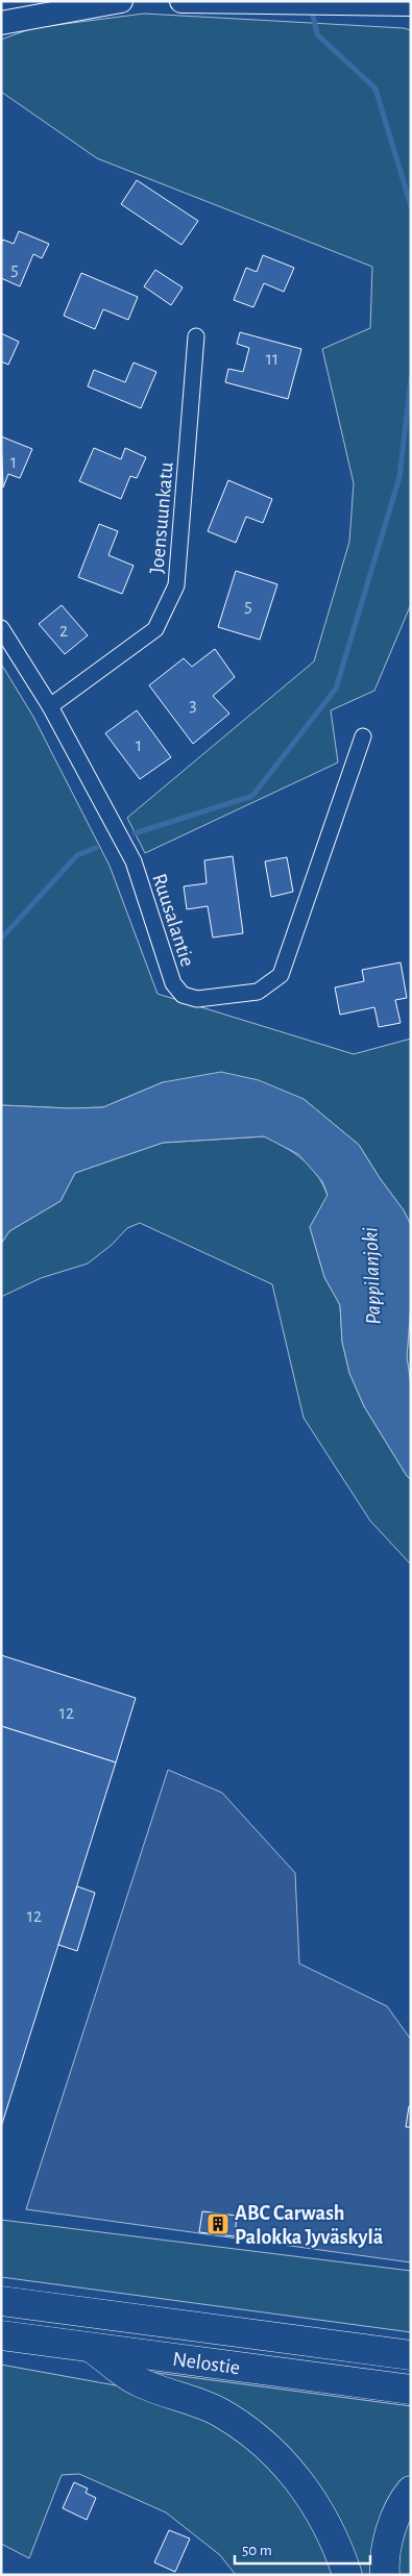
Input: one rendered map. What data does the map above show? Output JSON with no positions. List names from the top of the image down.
{
  "streets": {
    "highway": ["Nelostie"],
    "street": ["Joensuunkatu", "Ruusalantie"]
  },
  "crossings": [
    ["Joensuunkatu", "Ruusalantie"]
  ],
  "water": ["Pappilanjoki"],
  "places": {
    "building": ["ABC Carwash Palokka Jyväskylä"]
  },
  "house_numbers": [
    "5",
    "11",
    "1",
    "5",
    "2",
    "3",
    "1",
    "12",
    "12"
  ],
  "scale_bar": "50 m"
}
